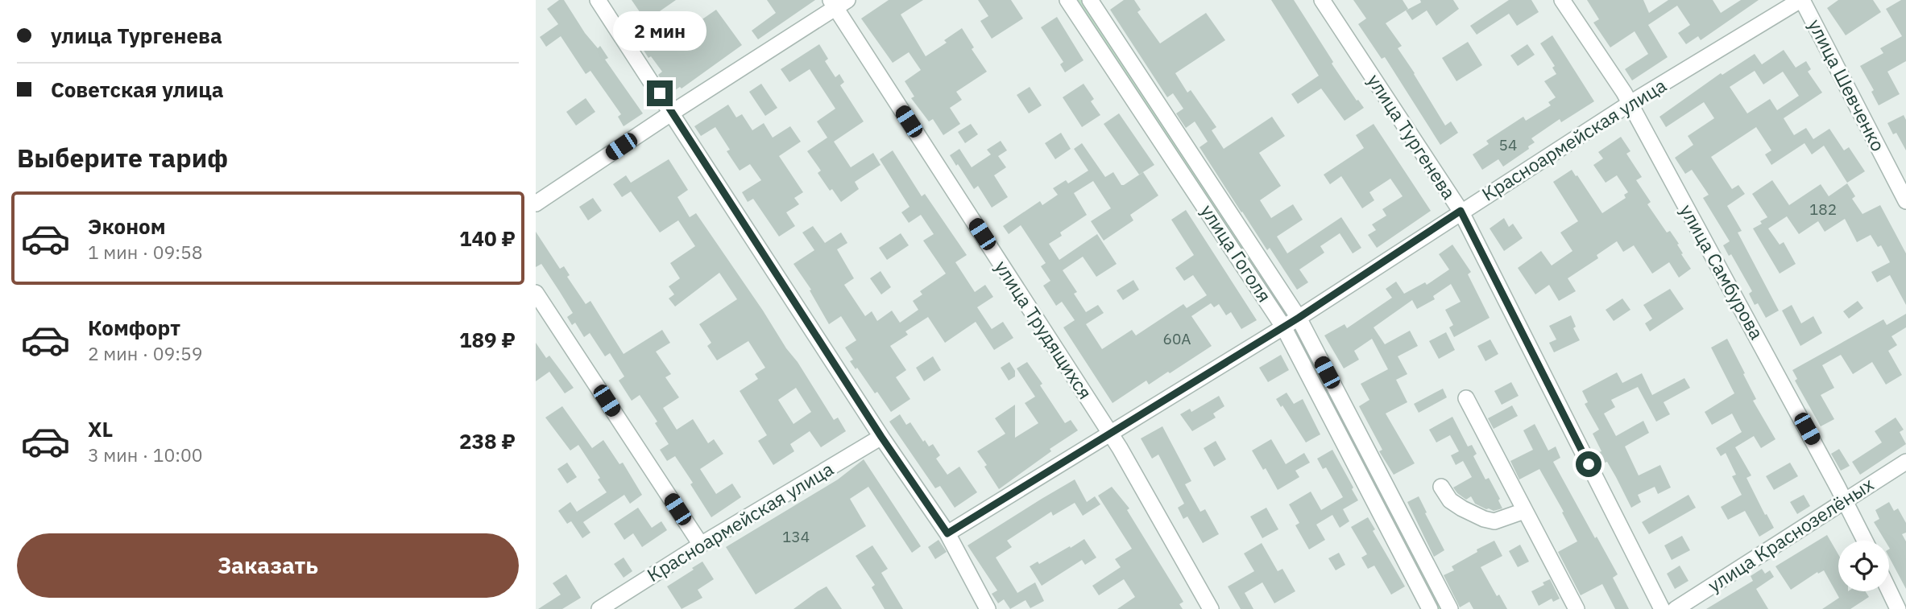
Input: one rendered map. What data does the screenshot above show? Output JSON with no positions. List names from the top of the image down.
{
  "streets": {
    "street": [
      "улица Шевченко",
      "улица Тургенева",
      "Красноармейская улица",
      "улица Гоголя",
      "улица Самбурова",
      "улица Трудящихся",
      "улица Краснозелёных"
    ]
  },
  "crossings": [
    ["улица Шевченко", "Красноармейская улица"],
    ["улица Тургенева", "Красноармейская улица"],
    ["Красноармейская улица", "улица Гоголя"],
    ["Красноармейская улица", "улица Самбурова"],
    ["Красноармейская улица", "улица Трудящихся"],
    ["улица Самбурова", "улица Краснозелёных"]
  ],
  "house_numbers": [
    "54",
    "182",
    "60А",
    "134"
  ],
  "page": {
    "banner": ["улица Тургенева", "Советская улица"],
    "bubble": "2 мин",
    "heading": "Выберите тариф",
    "list": [
      {
        "name": "Эконом",
        "note": "1 мин · 09:58",
        "value": "140 ₽"
      },
      {
        "name": "Комфорт",
        "note": "2 мин · 09:59",
        "value": "189 ₽"
      },
      {
        "name": "XL",
        "note": "3 мин · 10:00",
        "value": "238 ₽"
      }
    ],
    "buttons": "Заказать"
  }
}
